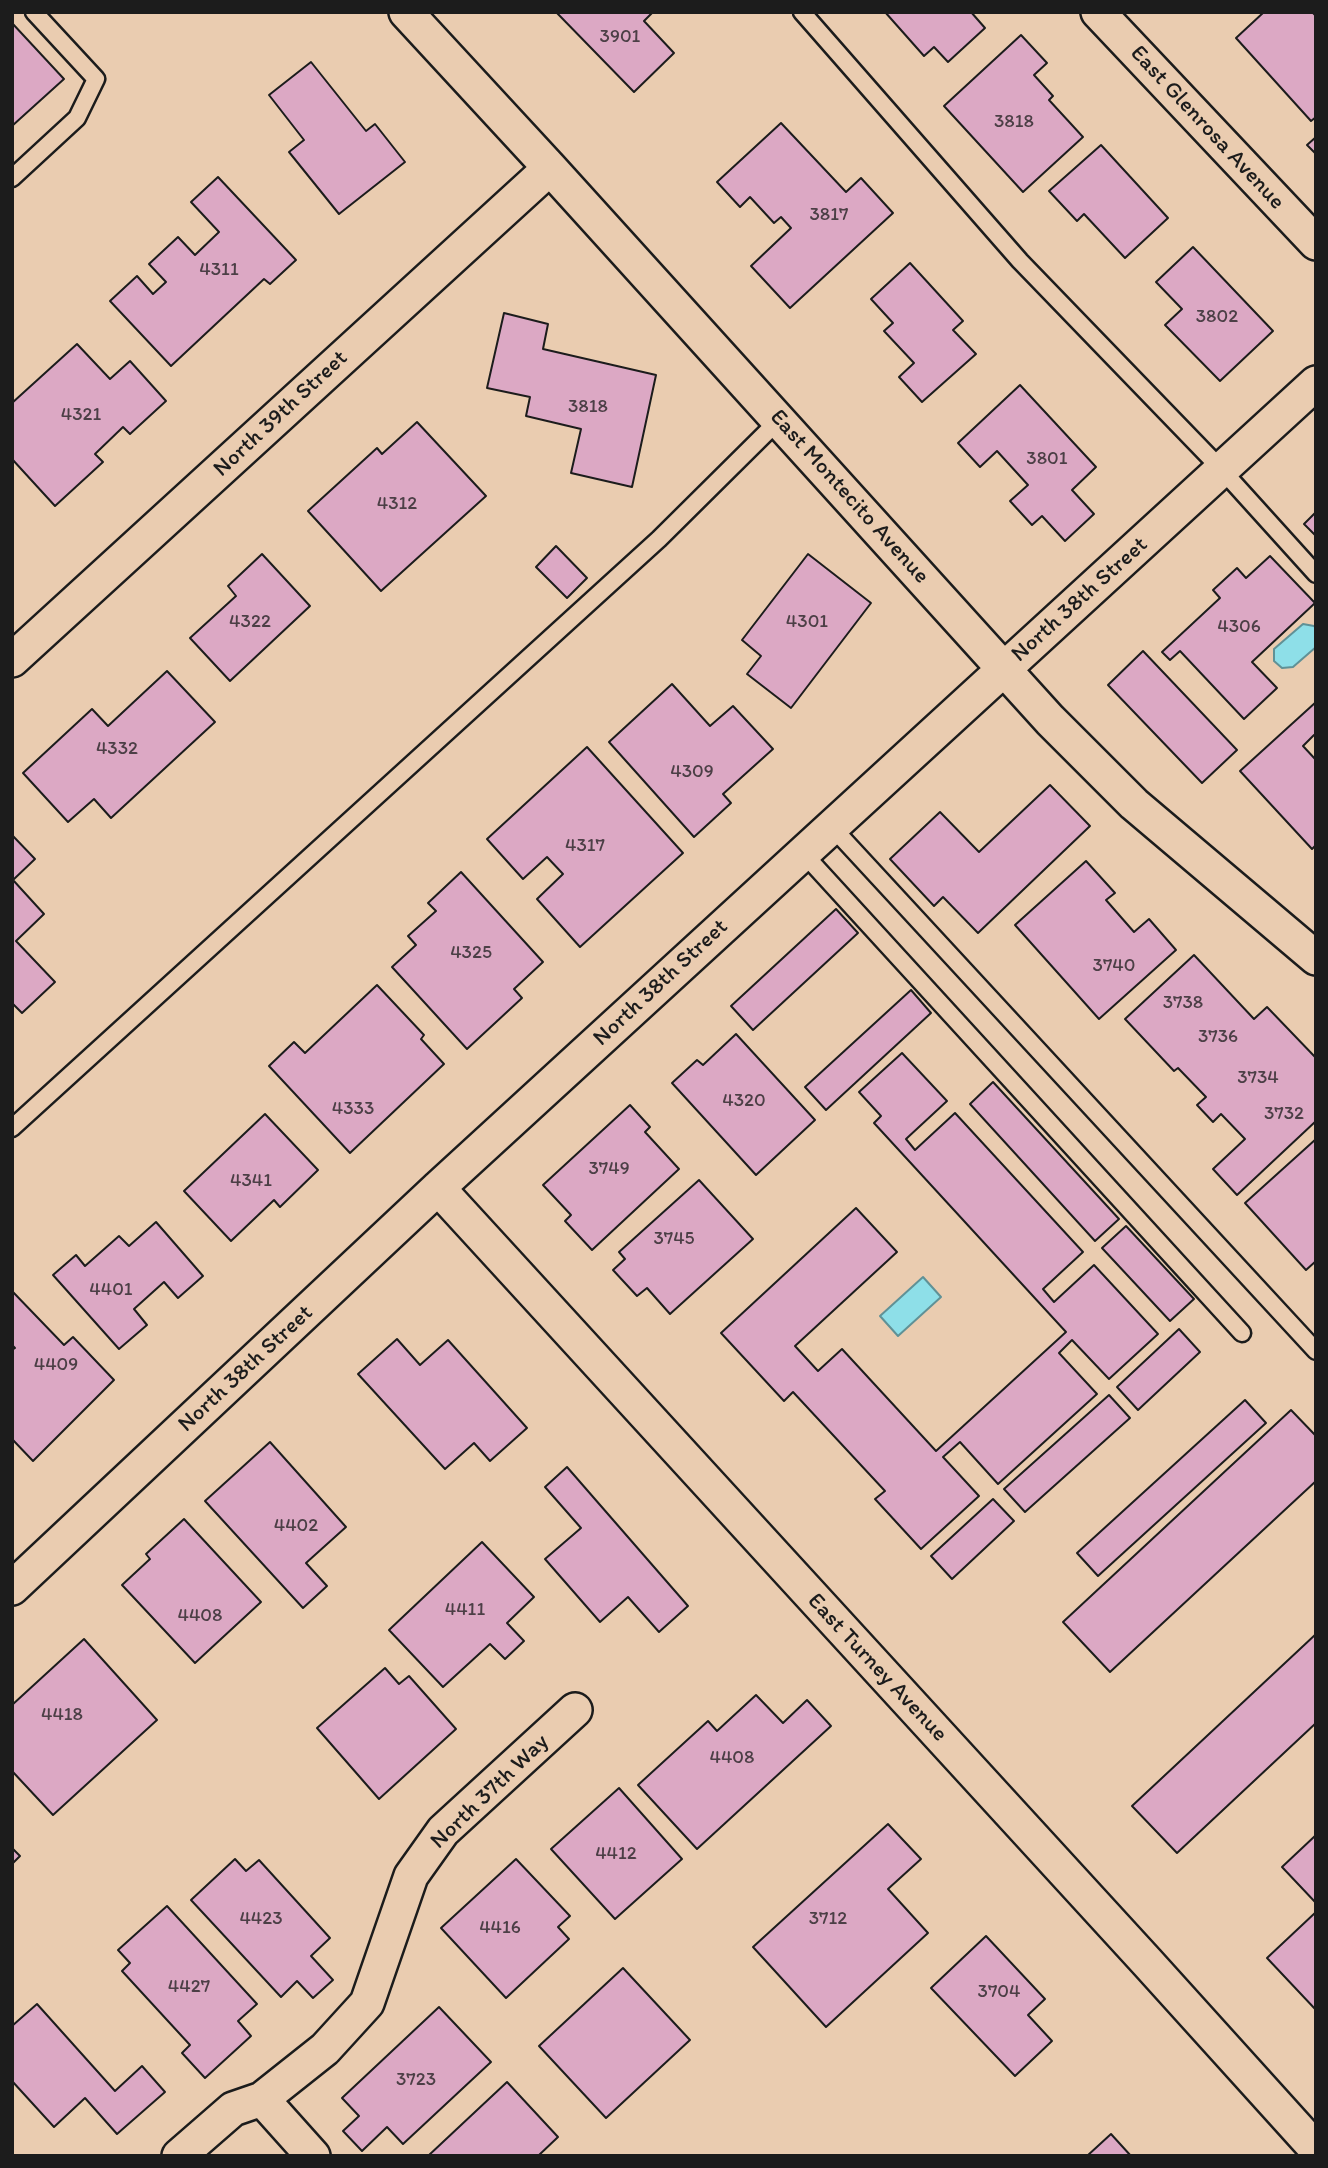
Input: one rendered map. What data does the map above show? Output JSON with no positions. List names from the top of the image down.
{
  "streets": {
    "street": [
      "East Glenrosa Avenue",
      "North 39th Street",
      "East Montecito Avenue",
      "North 38th Street",
      "East Turney Avenue",
      "North 37th Way"
    ]
  },
  "crossings": [
    ["North 39th Street", "East Montecito Avenue"],
    ["East Montecito Avenue", "North 38th Street"],
    ["North 38th Street", "East Turney Avenue"]
  ],
  "house_numbers": [
    "3901",
    "3818",
    "3817",
    "4311",
    "3802",
    "3818",
    "4321",
    "3801",
    "4312",
    "4322",
    "4301",
    "4306",
    "4332",
    "4309",
    "4317",
    "4325",
    "3740",
    "3738",
    "3736",
    "3734",
    "4320",
    "4333",
    "3732",
    "3749",
    "4341",
    "3745",
    "4401",
    "4409",
    "4402",
    "4411",
    "4408",
    "4418",
    "4408",
    "4412",
    "4423",
    "3712",
    "4416",
    "4427",
    "3704",
    "3723"
  ]
}
